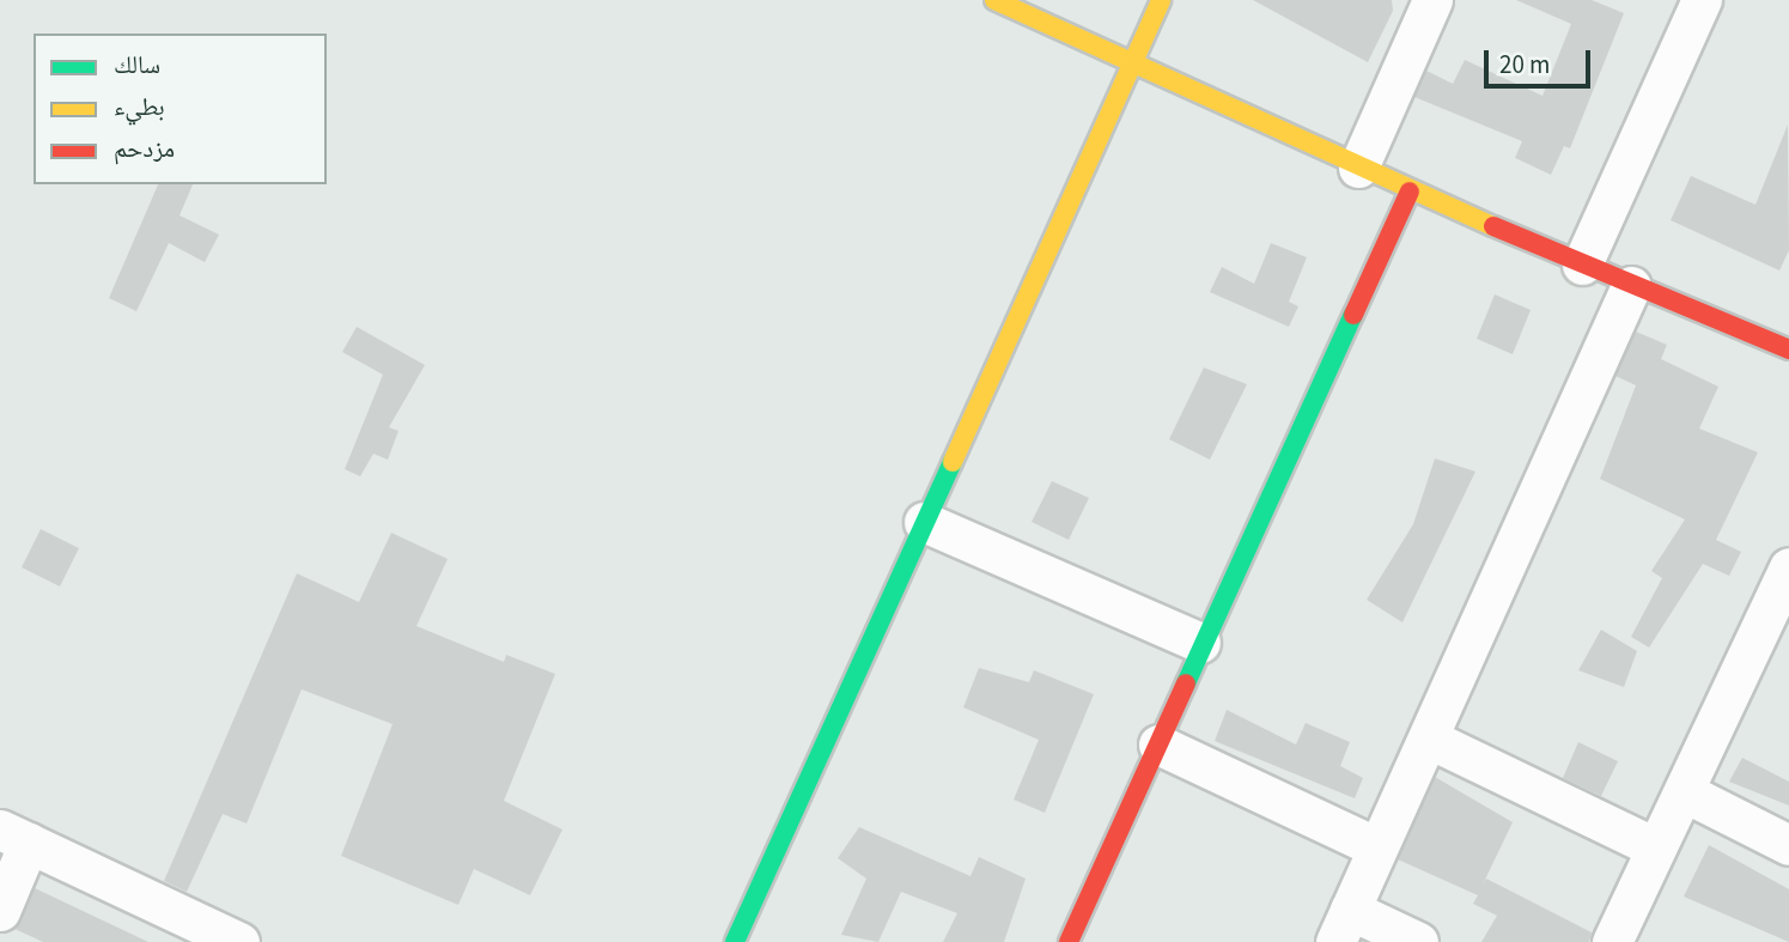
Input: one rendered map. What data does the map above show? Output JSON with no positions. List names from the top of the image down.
{
  "legend": ["سالك", "بطيء", "مزدحم"],
  "scale_bar": "20 m"
}
